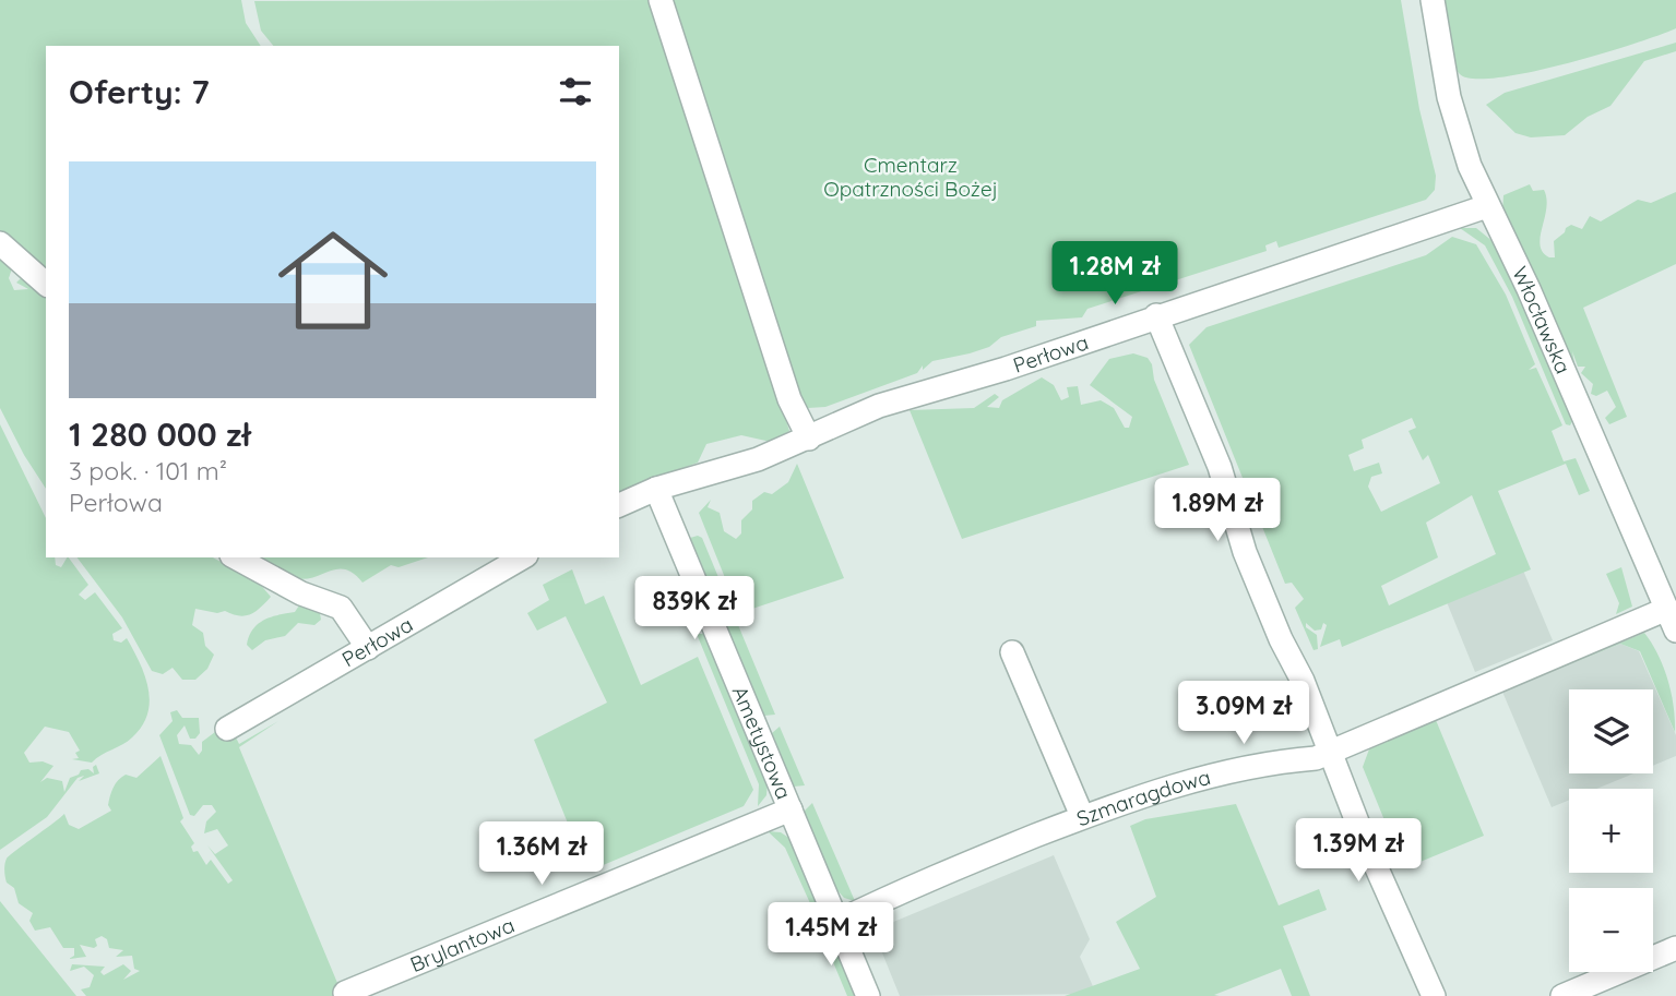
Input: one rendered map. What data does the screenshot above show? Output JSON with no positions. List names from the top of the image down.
{
  "streets": {
    "street": [
      "Włocławska",
      "Perłowa",
      "Ametystowa",
      "Szmaragdowa",
      "Brylantowa"
    ]
  },
  "crossings": [
    ["Włocławska", "Perłowa"],
    ["Włocławska", "Szmaragdowa"],
    ["Perłowa", "Ametystowa"],
    ["Ametystowa", "Szmaragdowa"],
    ["Ametystowa", "Brylantowa"]
  ],
  "parks": ["Cmentarz Opatrzności Bożej"],
  "page": {
    "heading": "Oferty: 7",
    "list": [
      {
        "name": "1 280 000 zł",
        "note": "3 pok. · 101 m² · Perłowa"
      }
    ],
    "price": [
      "1.28M zł",
      "1.89M zł",
      "839K zł",
      "3.09M zł",
      "1.39M zł",
      "1.36M zł",
      "1.45M zł"
    ],
    "map_buttons": ["+", "−"]
  }
}
